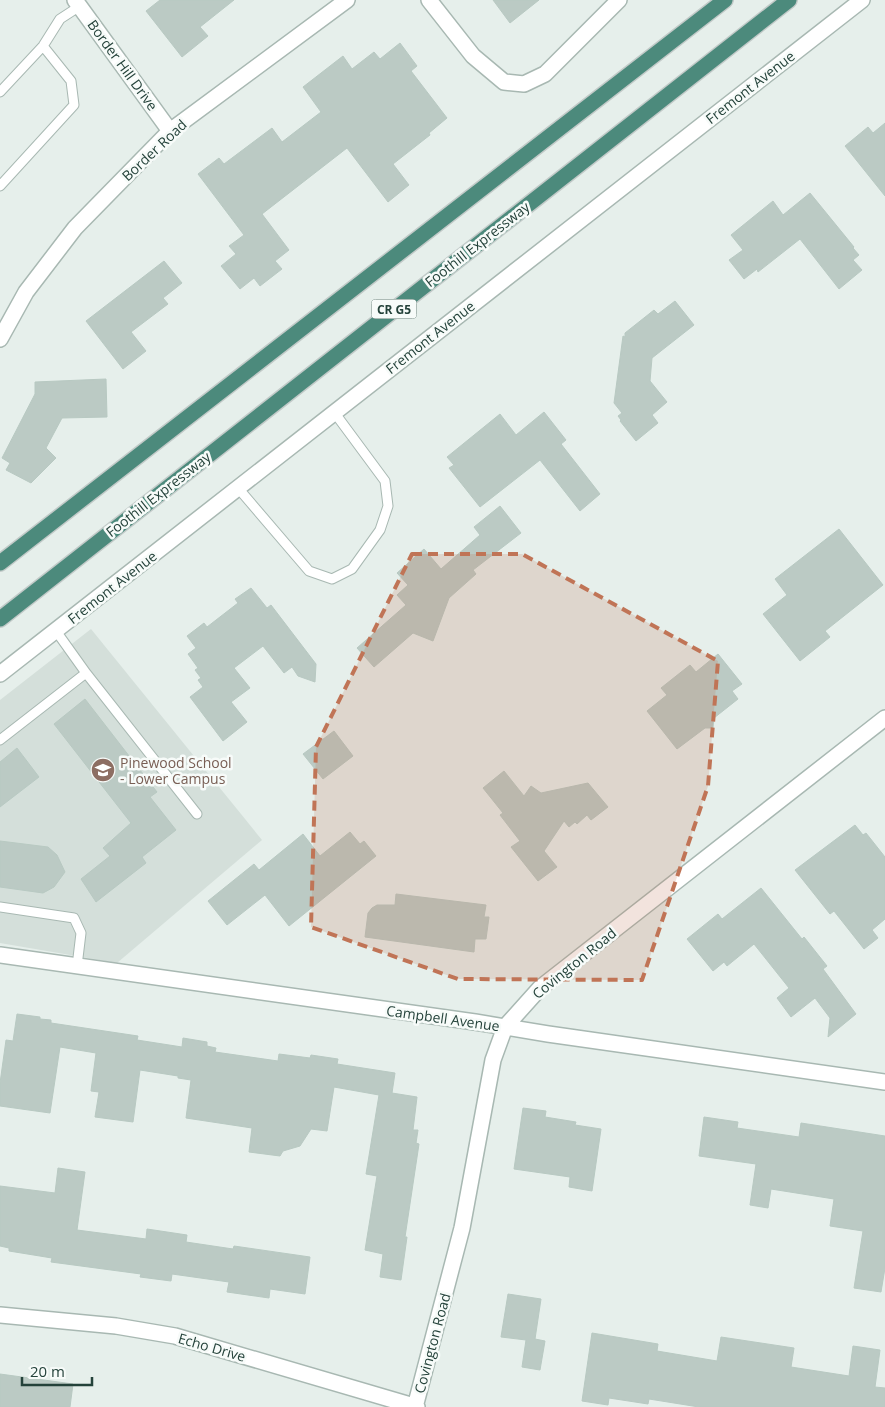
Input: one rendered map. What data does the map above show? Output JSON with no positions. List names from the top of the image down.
{
  "streets": {
    "highway": ["Foothill Expressway", "CR G5"],
    "street": [
      "Border Hill Drive",
      "Fremont Avenue",
      "Border Road",
      "Covington Road",
      "Campbell Avenue",
      "Echo Drive"
    ]
  },
  "crossings": [
    ["Border Hill Drive", "Border Road"],
    ["Covington Road", "Campbell Avenue"],
    ["Covington Road", "Echo Drive"]
  ],
  "places": {
    "school or university": ["Pinewood School - Lower Campus"]
  },
  "scale_bar": "20 m"
}
